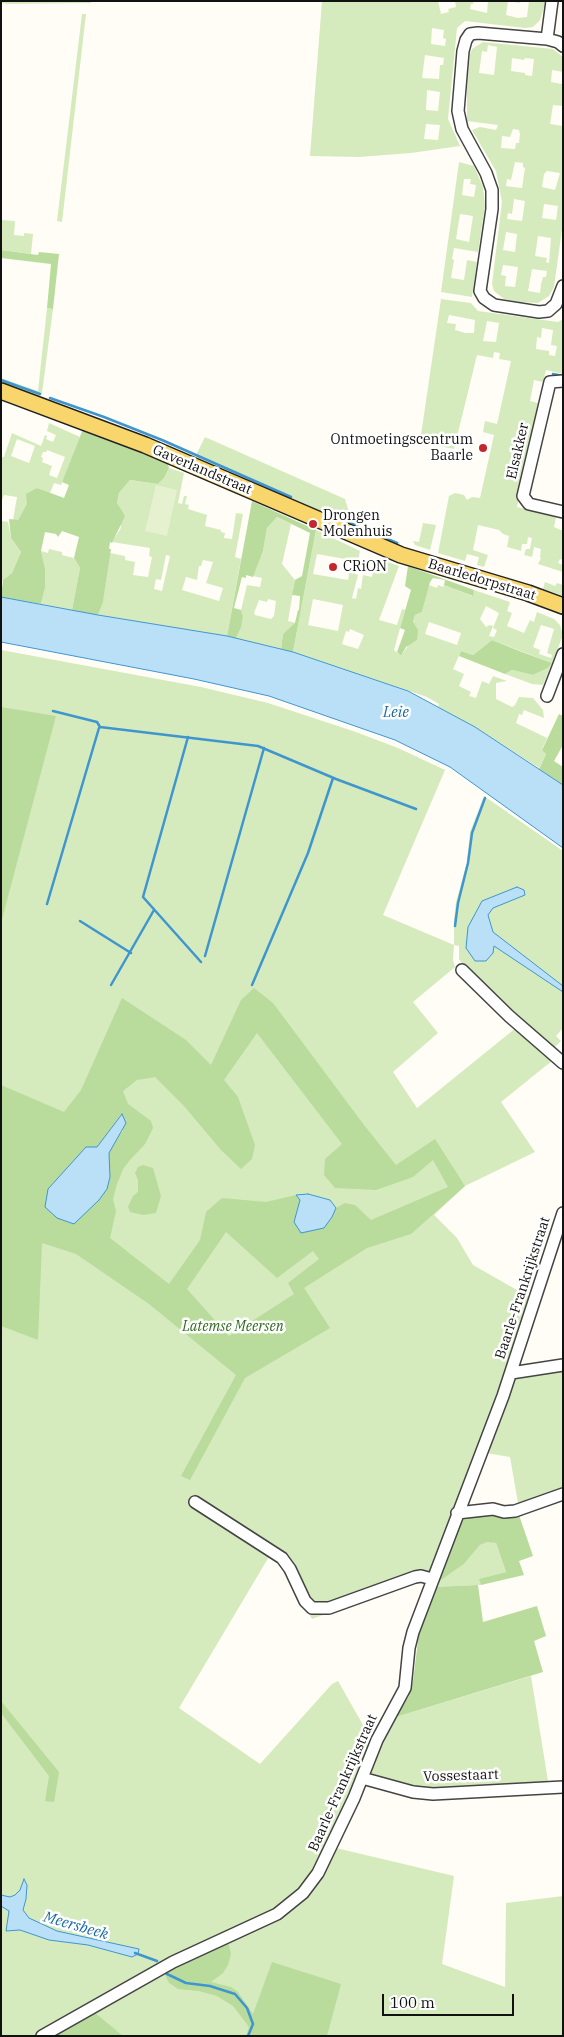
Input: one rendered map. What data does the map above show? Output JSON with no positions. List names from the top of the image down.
{
  "streets": {
    "main road": ["Gaverlandstraat", "Baarledorpstraat"],
    "street": ["Elsakker", "Baarle-Frankrijkstraat", "Vossestaart"]
  },
  "crossings": [
    ["Gaverlandstraat", "Baarledorpstraat"],
    ["Baarle-Frankrijkstraat", "Vossestaart"]
  ],
  "water": ["Leie", "Meersbeek"],
  "parks": ["Latemse Meersen"],
  "places": ["Ontmoetingscentrum Baarle", "Drongen Molenhuis", "CRiON"],
  "scale_bar": "100 m"
}
